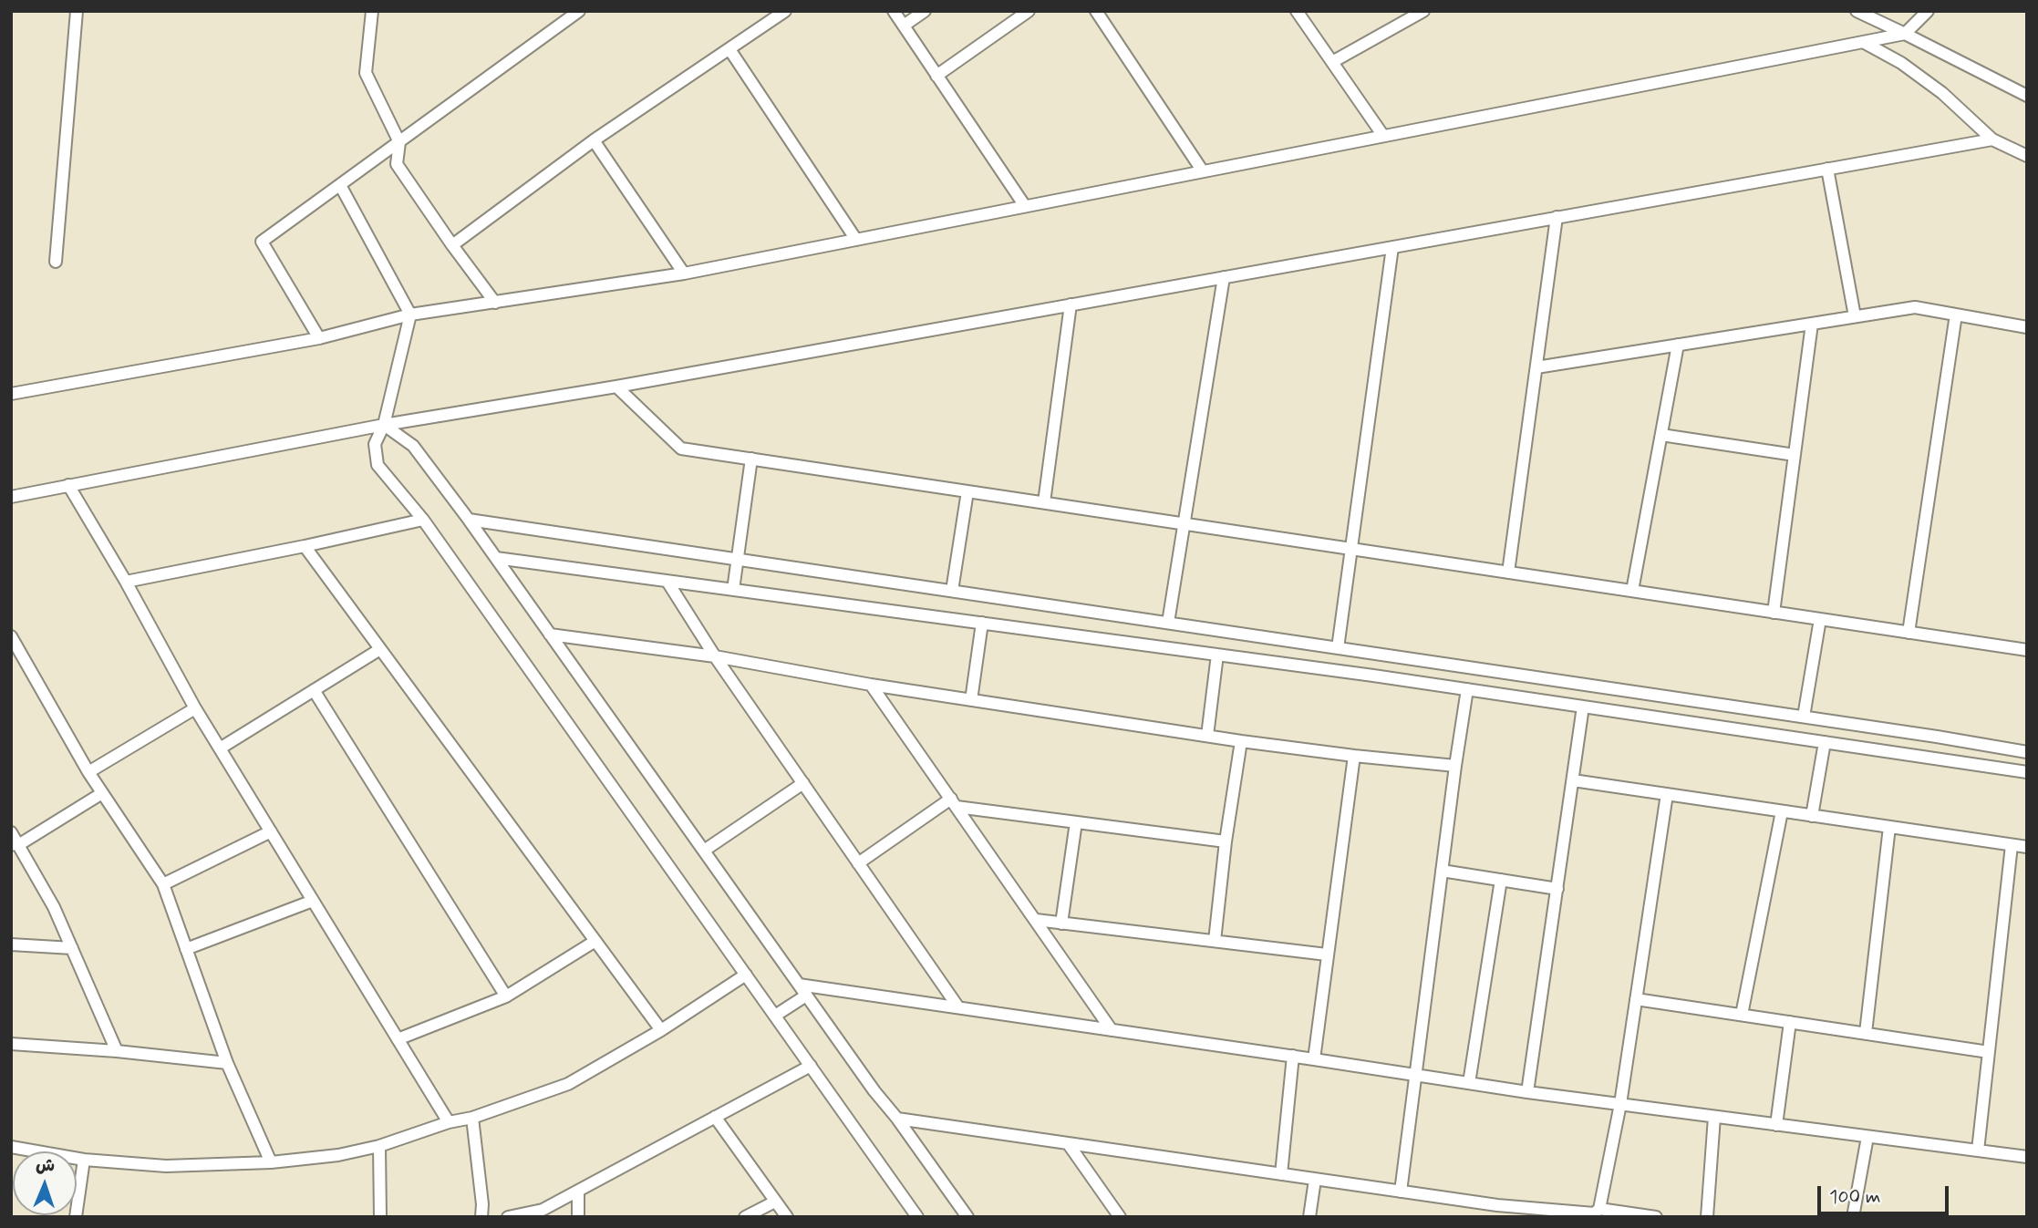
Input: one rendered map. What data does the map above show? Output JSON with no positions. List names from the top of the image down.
{
  "scale_bar": "100 m",
  "north": "top"
}
